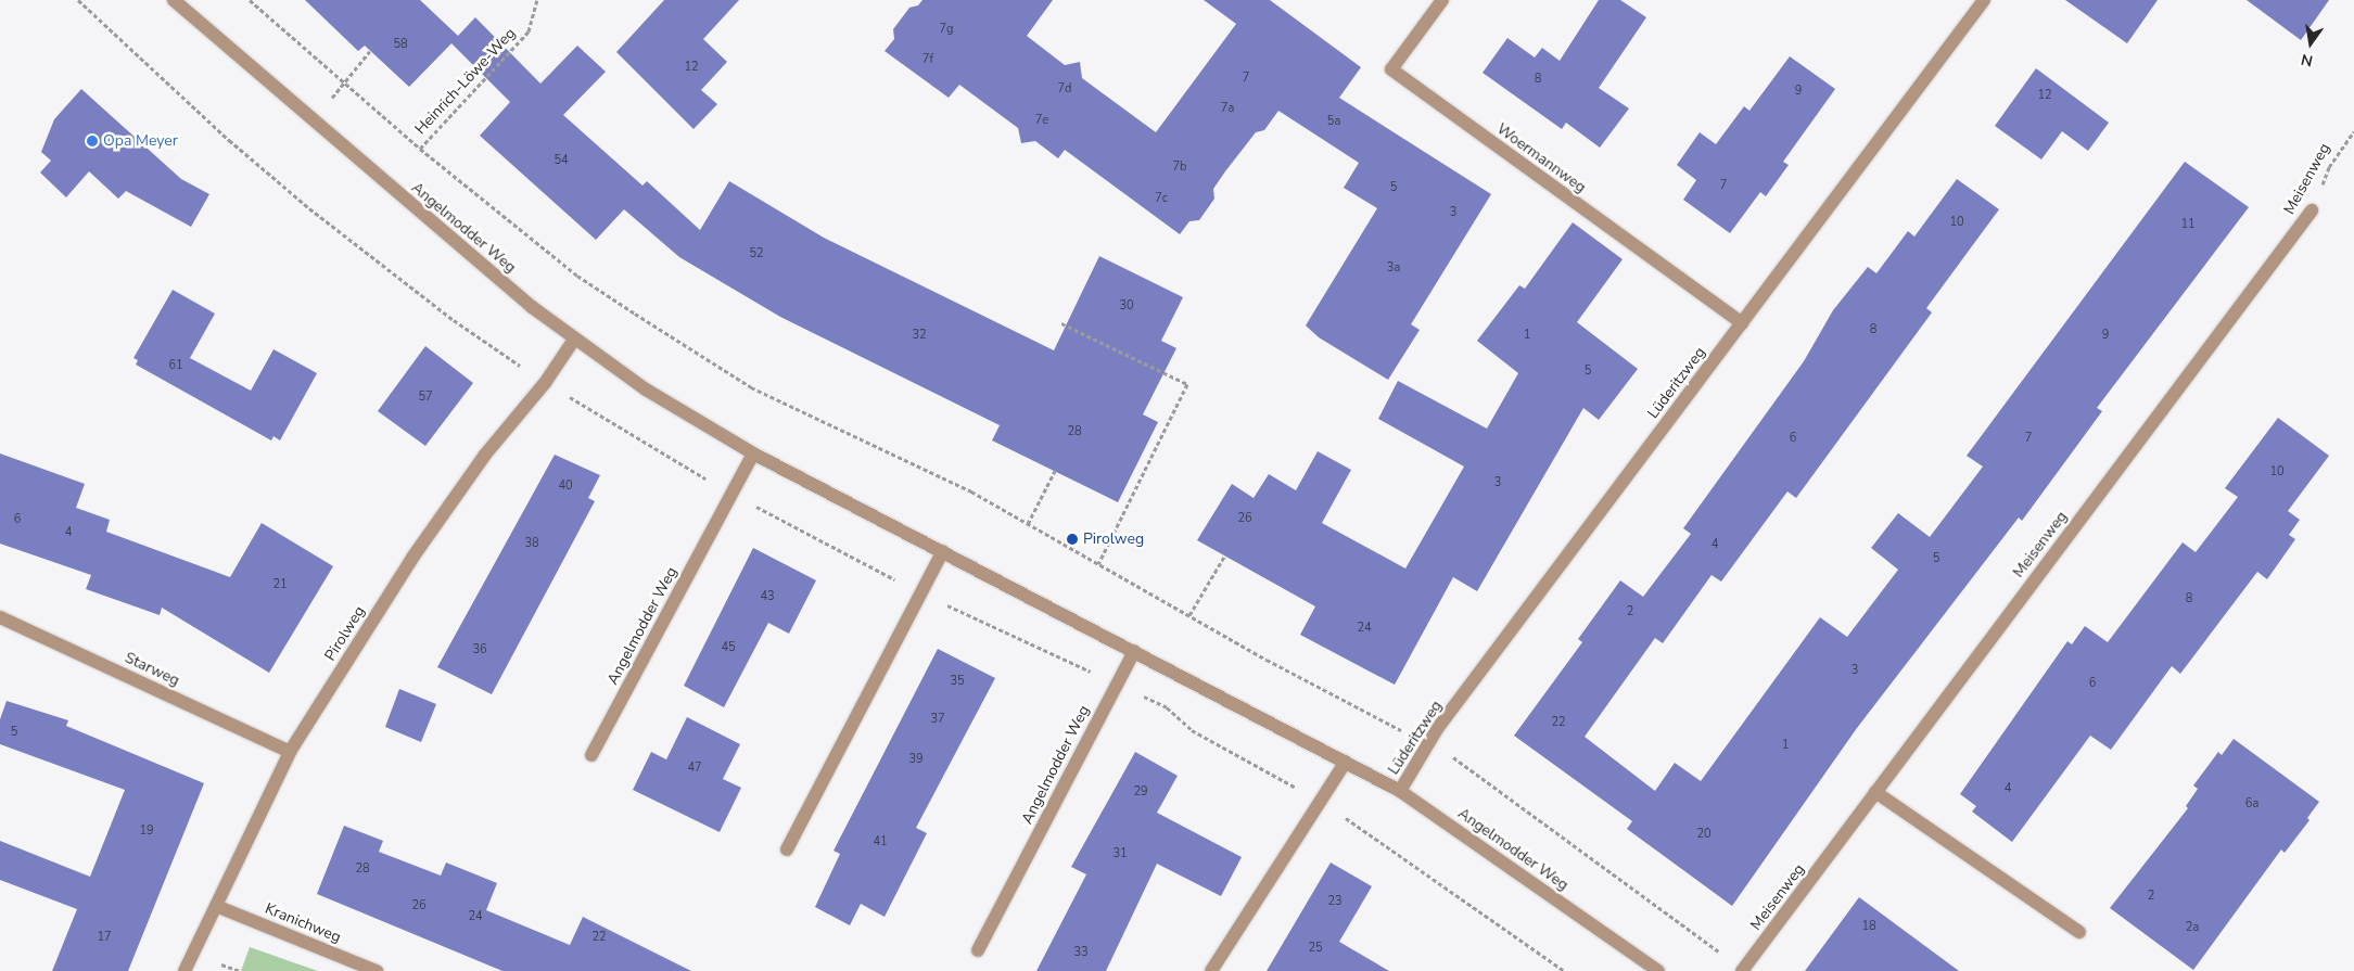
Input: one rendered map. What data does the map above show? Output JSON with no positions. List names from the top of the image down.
{
  "streets": {
    "street": [
      "Woermannweg",
      "Meisenweg",
      "Angelmodder Weg",
      "Lüderitzweg",
      "Pirolweg",
      "Starweg",
      "Kranichweg"
    ],
    "path": ["Heinrich-Löwe-Weg"]
  },
  "crossings": [
    ["Woermannweg", "Lüderitzweg"],
    ["Angelmodder Weg", "Lüderitzweg"],
    ["Angelmodder Weg", "Pirolweg"],
    ["Pirolweg", "Starweg"],
    ["Pirolweg", "Kranichweg"]
  ],
  "places": ["Opa Meyer", "Pirolweg"],
  "house_numbers": [
    "7g",
    "58",
    "7f",
    "12",
    "7",
    "8",
    "7d",
    "9",
    "12",
    "7a",
    "7e",
    "5a",
    "54",
    "7b",
    "7",
    "5",
    "7c",
    "3",
    "10",
    "11",
    "52",
    "3a",
    "30",
    "8",
    "32",
    "1",
    "9",
    "61",
    "5",
    "57",
    "28",
    "6",
    "7",
    "10",
    "3",
    "40",
    "26",
    "6",
    "4",
    "38",
    "4",
    "5",
    "21",
    "43",
    "8",
    "2",
    "24",
    "45",
    "36",
    "3",
    "35",
    "6",
    "37",
    "22",
    "5",
    "1",
    "39",
    "47",
    "4",
    "29",
    "6a",
    "19",
    "20",
    "41",
    "31",
    "28",
    "2",
    "23",
    "26",
    "24",
    "18",
    "2a",
    "17",
    "22",
    "25",
    "33"
  ],
  "north": "bottom"
}
